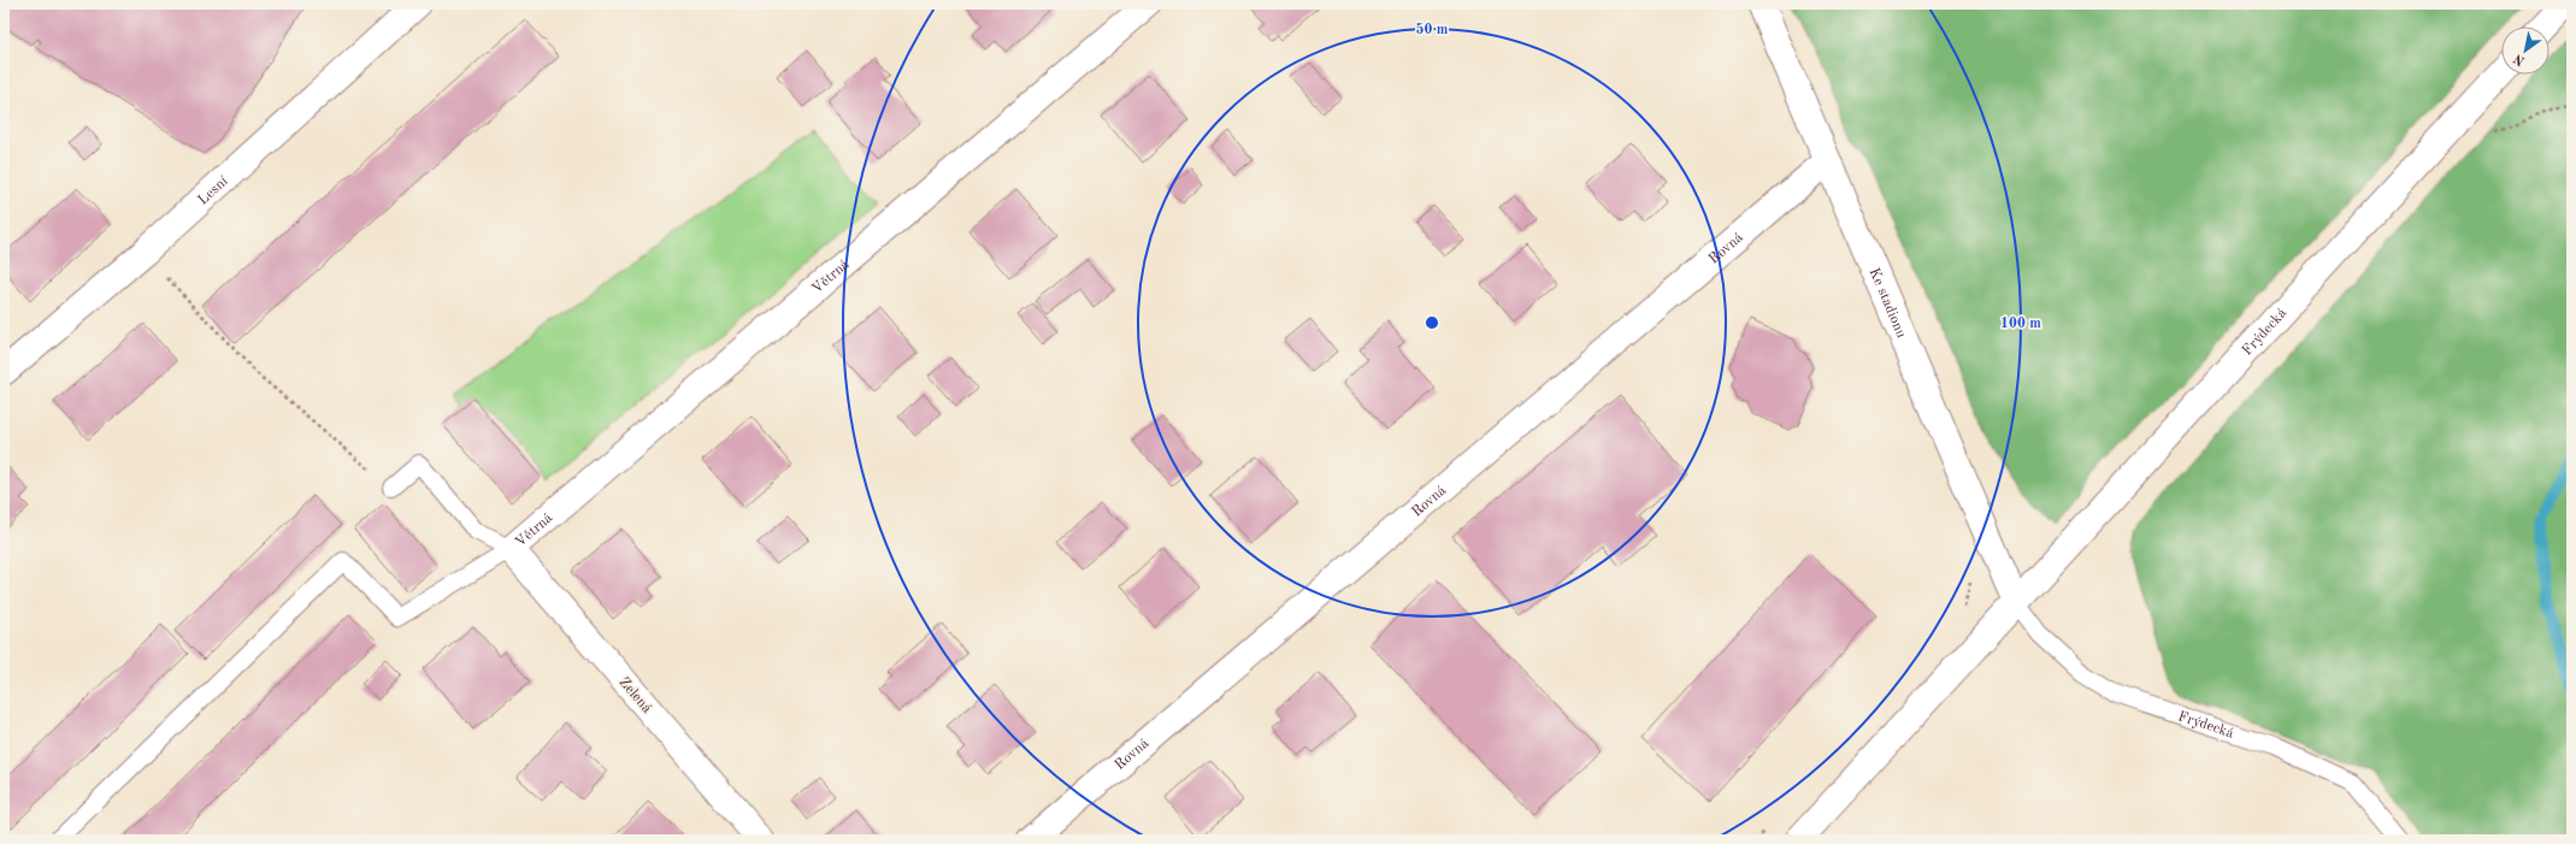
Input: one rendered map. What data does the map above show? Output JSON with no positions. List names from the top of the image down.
{
  "streets": {
    "street": [
      "Lesní",
      "Rovná",
      "Větrná",
      "Ke stadionu",
      "Frýdecká",
      "Zelená"
    ]
  },
  "crossings": [
    ["Rovná", "Ke stadionu"],
    ["Větrná", "Zelená"],
    ["Ke stadionu", "Frýdecká"]
  ],
  "north": "bottom left",
  "rings": ["50 m", "100 m"]
}
